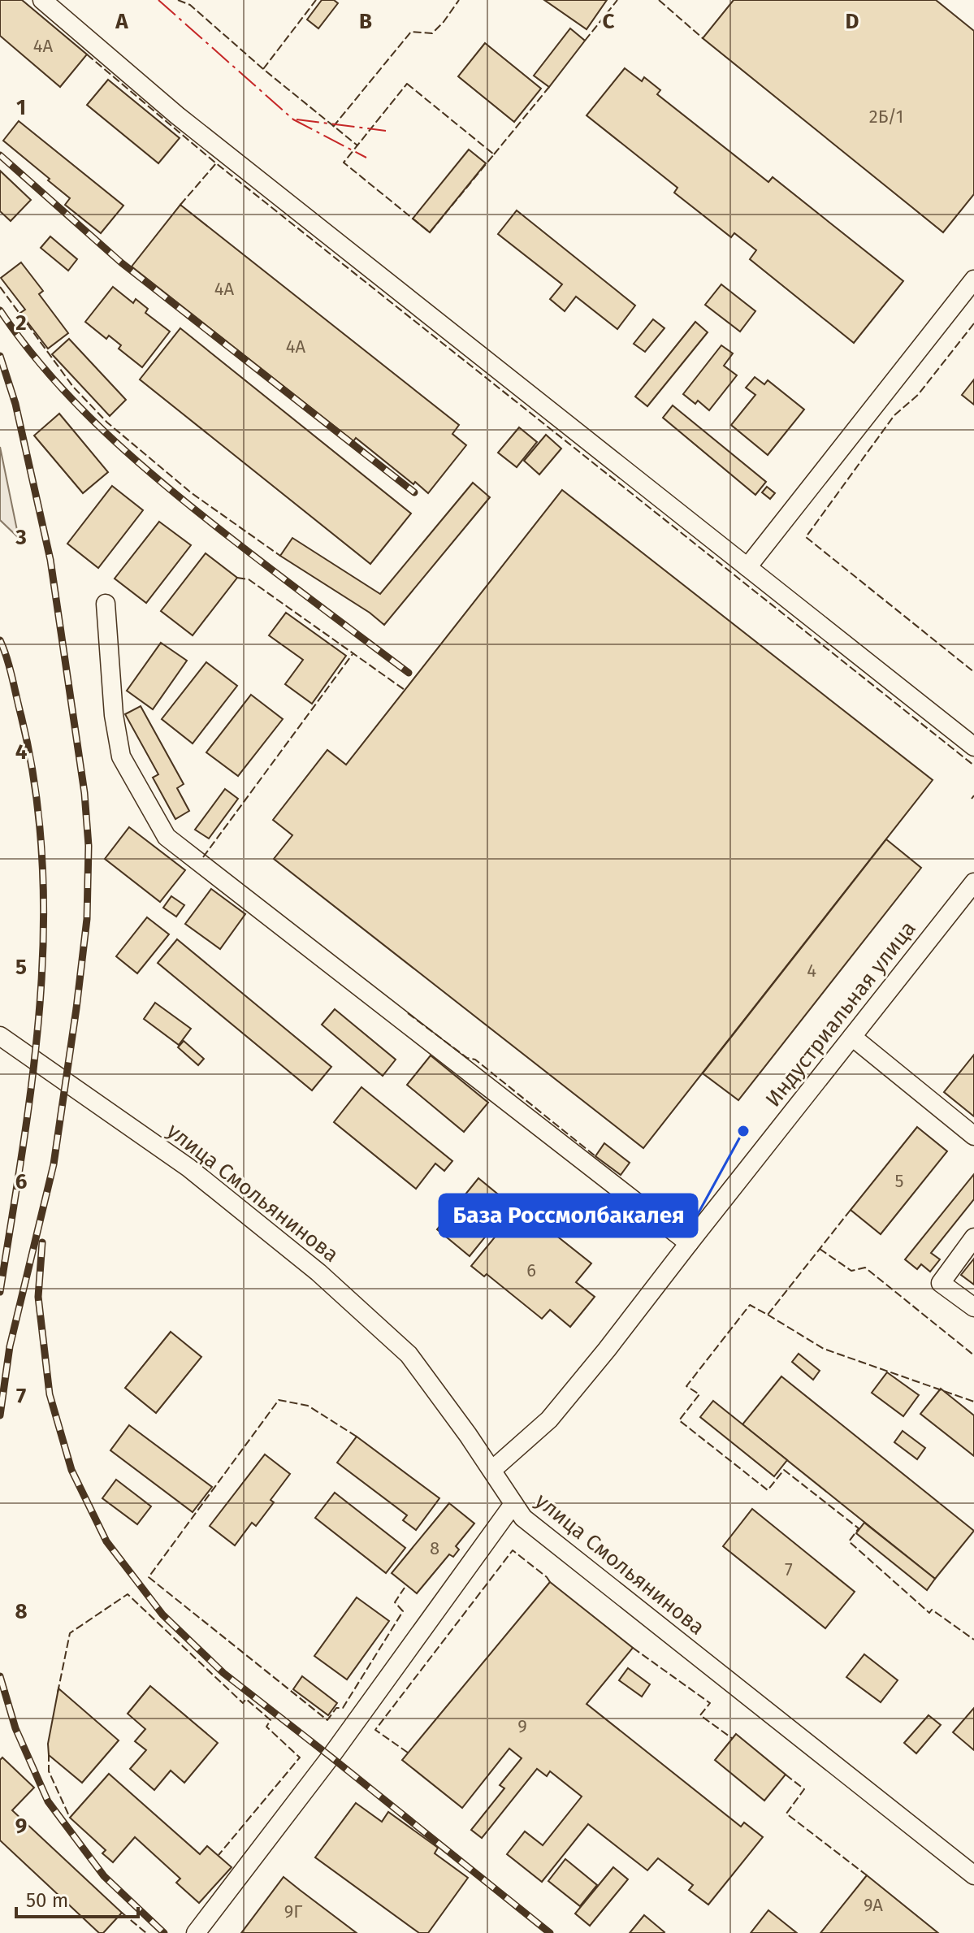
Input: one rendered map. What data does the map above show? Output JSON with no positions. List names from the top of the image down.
{
  "streets": {
    "street": ["Индустриальная улица", "улица Смольянинова"]
  },
  "crossings": [
    ["Индустриальная улица", "улица Смольянинова"]
  ],
  "places": ["База Россмолбакалея"],
  "house_numbers": [
    "4А",
    "2Б/1",
    "4А",
    "4А",
    "4",
    "5",
    "6",
    "8",
    "7",
    "9",
    "9А",
    "9Г"
  ],
  "scale_bar": "50 m",
  "grid": {
    "columns": [
      "A",
      "B",
      "C",
      "D"
    ],
    "rows": [
      "1",
      "2",
      "3",
      "4",
      "5",
      "6",
      "7",
      "8",
      "9"
    ]
  }
}
